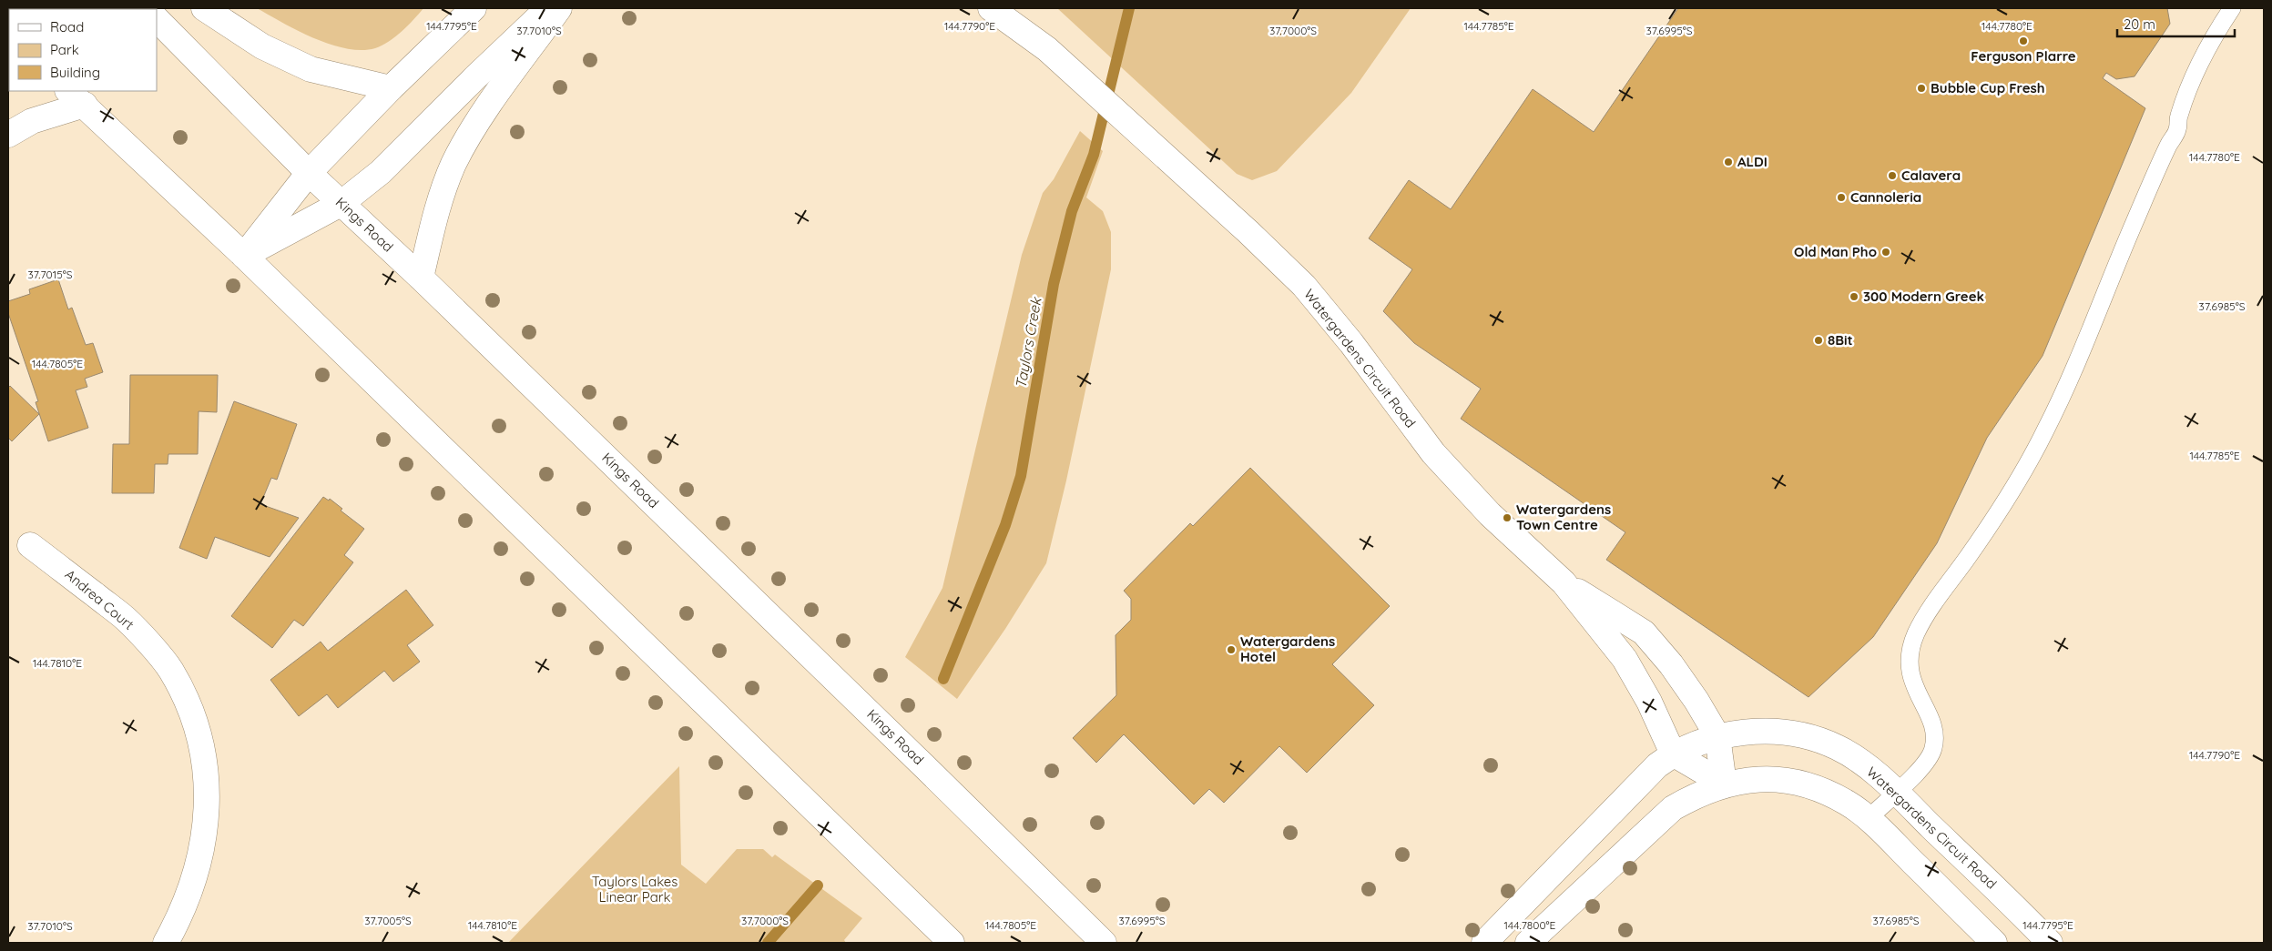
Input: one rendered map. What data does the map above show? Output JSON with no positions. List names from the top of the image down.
{
  "streets": {
    "street": ["Kings Road", "Watergardens Circuit Road", "Andrea Court"]
  },
  "water": ["Taylors Creek"],
  "parks": ["Taylors Lakes Linear Park"],
  "places": [
    "Ferguson Plarre",
    "Bubble Cup Fresh",
    "ALDI",
    "Calavera",
    "Cannoleria",
    "Old Man Pho",
    "300 Modern Greek",
    "8Bit",
    "Watergardens Town Centre",
    "Watergardens Hotel"
  ],
  "legend": ["Road", "Park", "Building"],
  "scale_bar": "20 m",
  "coordinates": [
    "144.7790°E",
    "144.7795°E",
    "144.7785°E",
    "144.7780°E",
    "37.7010°S",
    "37.7000°S",
    "37.6995°S",
    "37.7015°S",
    "37.6985°S",
    "144.7805°E",
    "144.7810°E",
    "37.7005°S",
    "144.7800°E"
  ]
}
